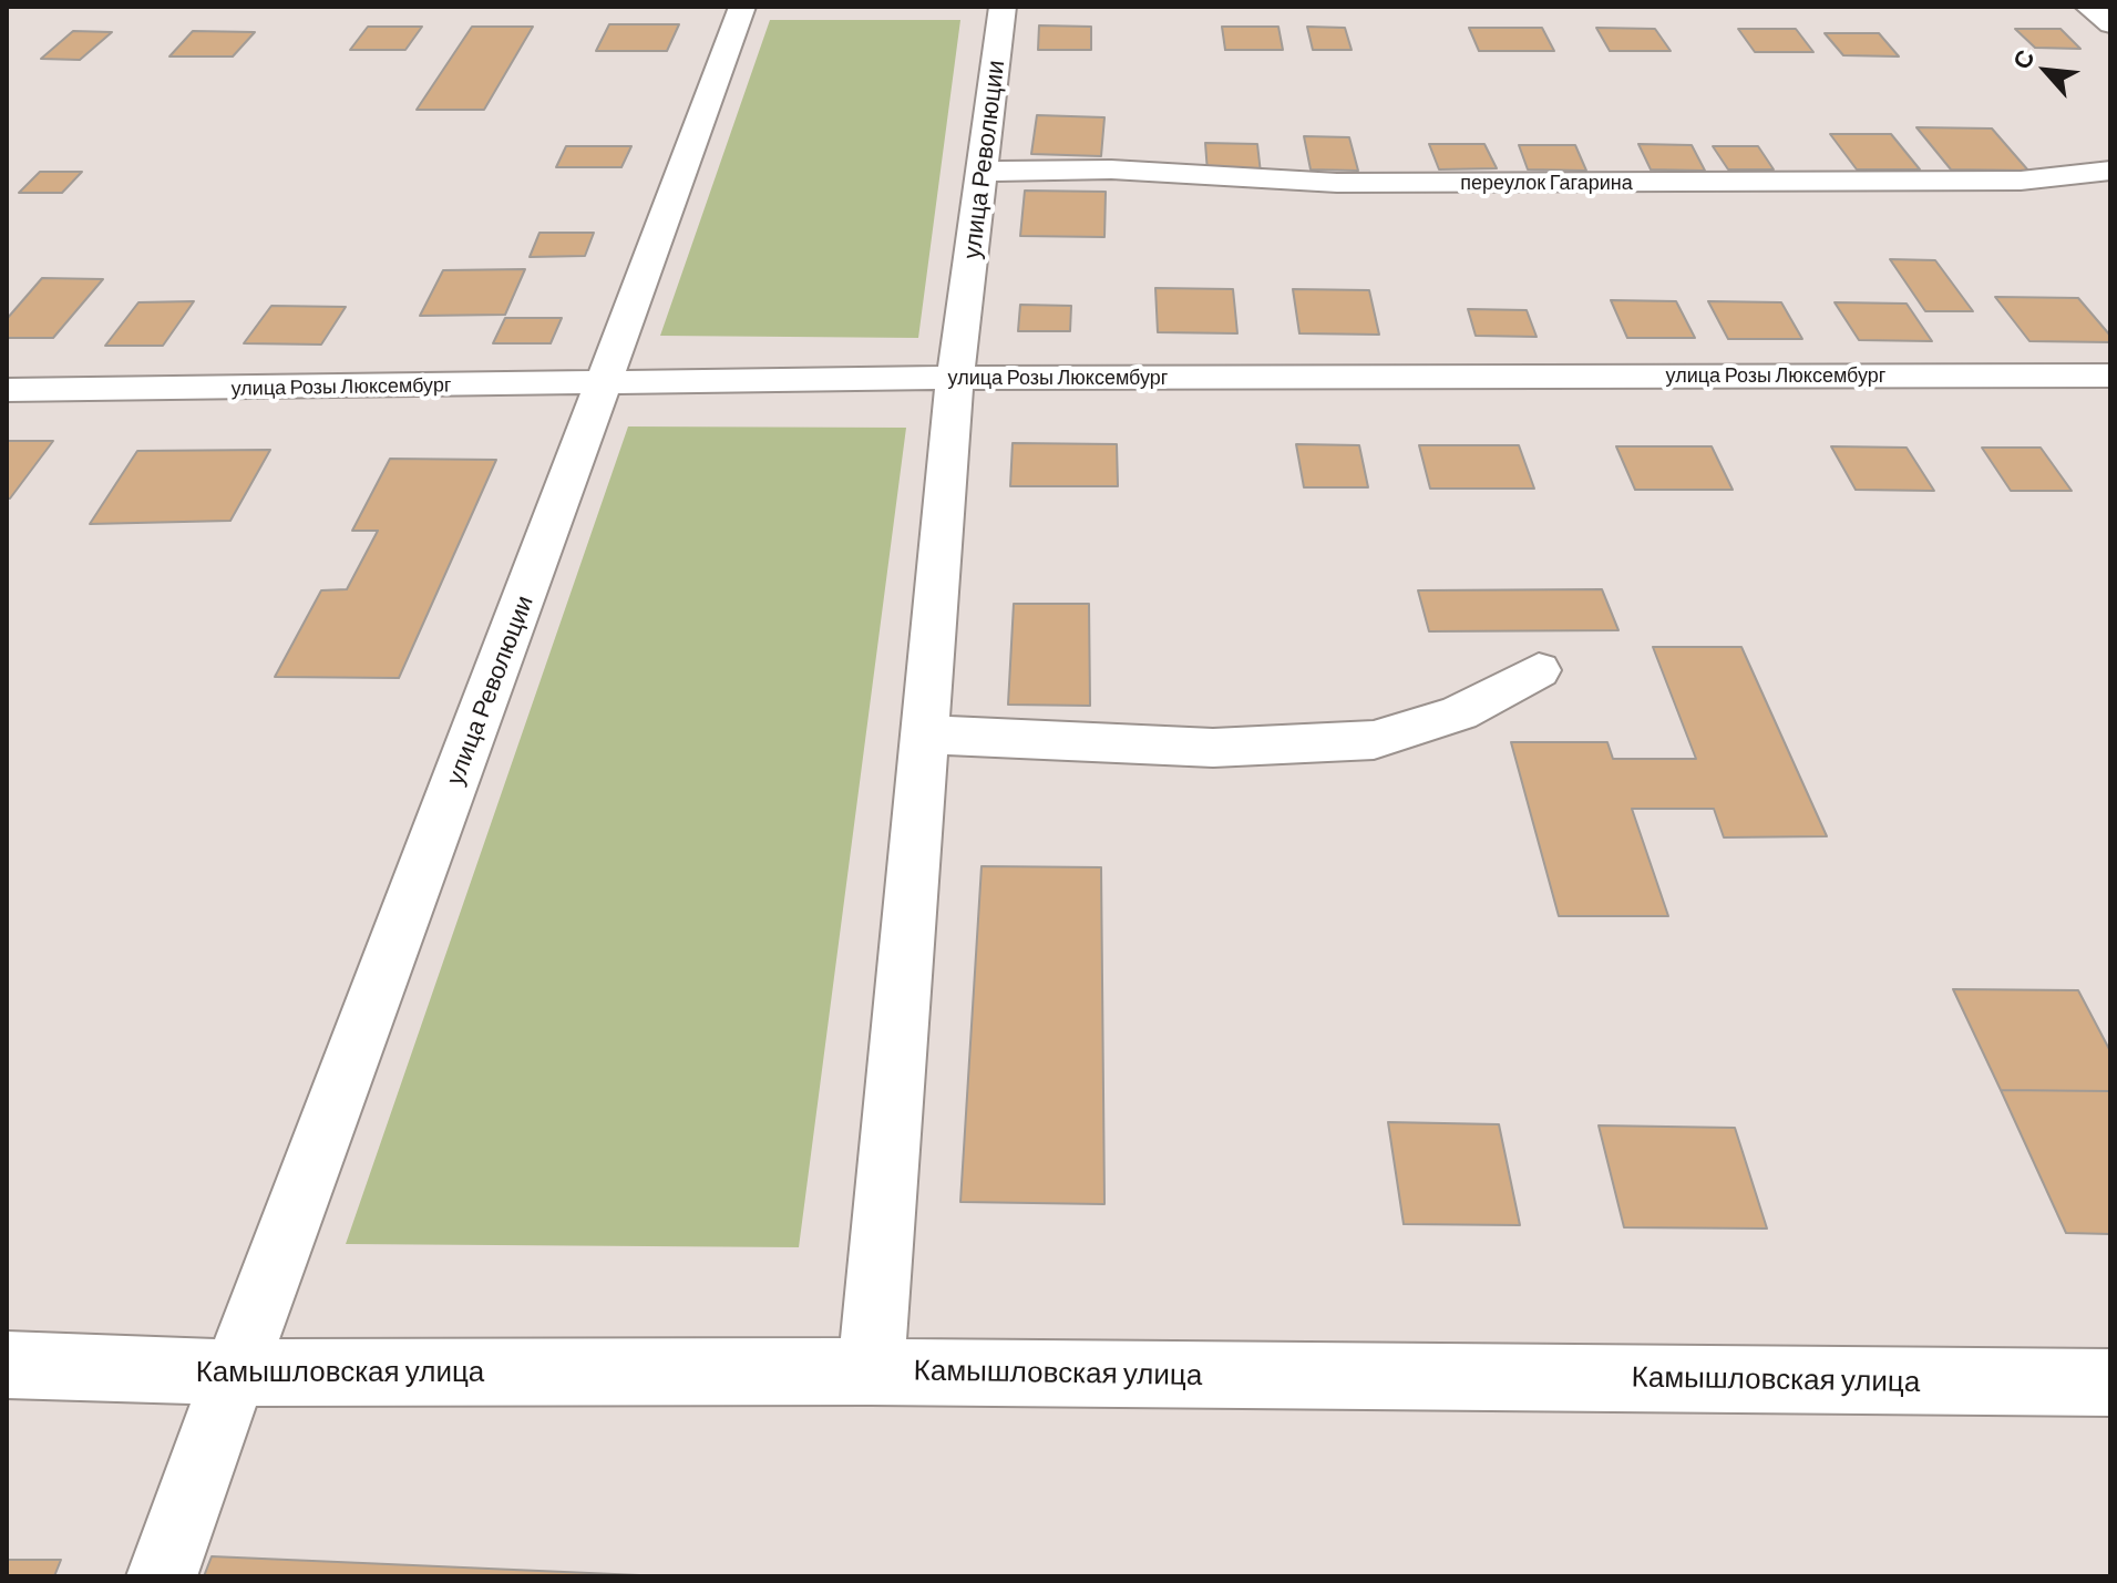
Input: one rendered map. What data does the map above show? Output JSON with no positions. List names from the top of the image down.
{
  "streets": {
    "street": [
      "улица Революции",
      "переулок Гагарина",
      "улица Розы Люксембург",
      "Камышловская улица"
    ]
  },
  "crossings": [
    ["улица Революции", "переулок Гагарина"],
    ["улица Революции", "улица Розы Люксембург"],
    ["улица Революции", "Камышловская улица"]
  ],
  "north": "top left"
}
